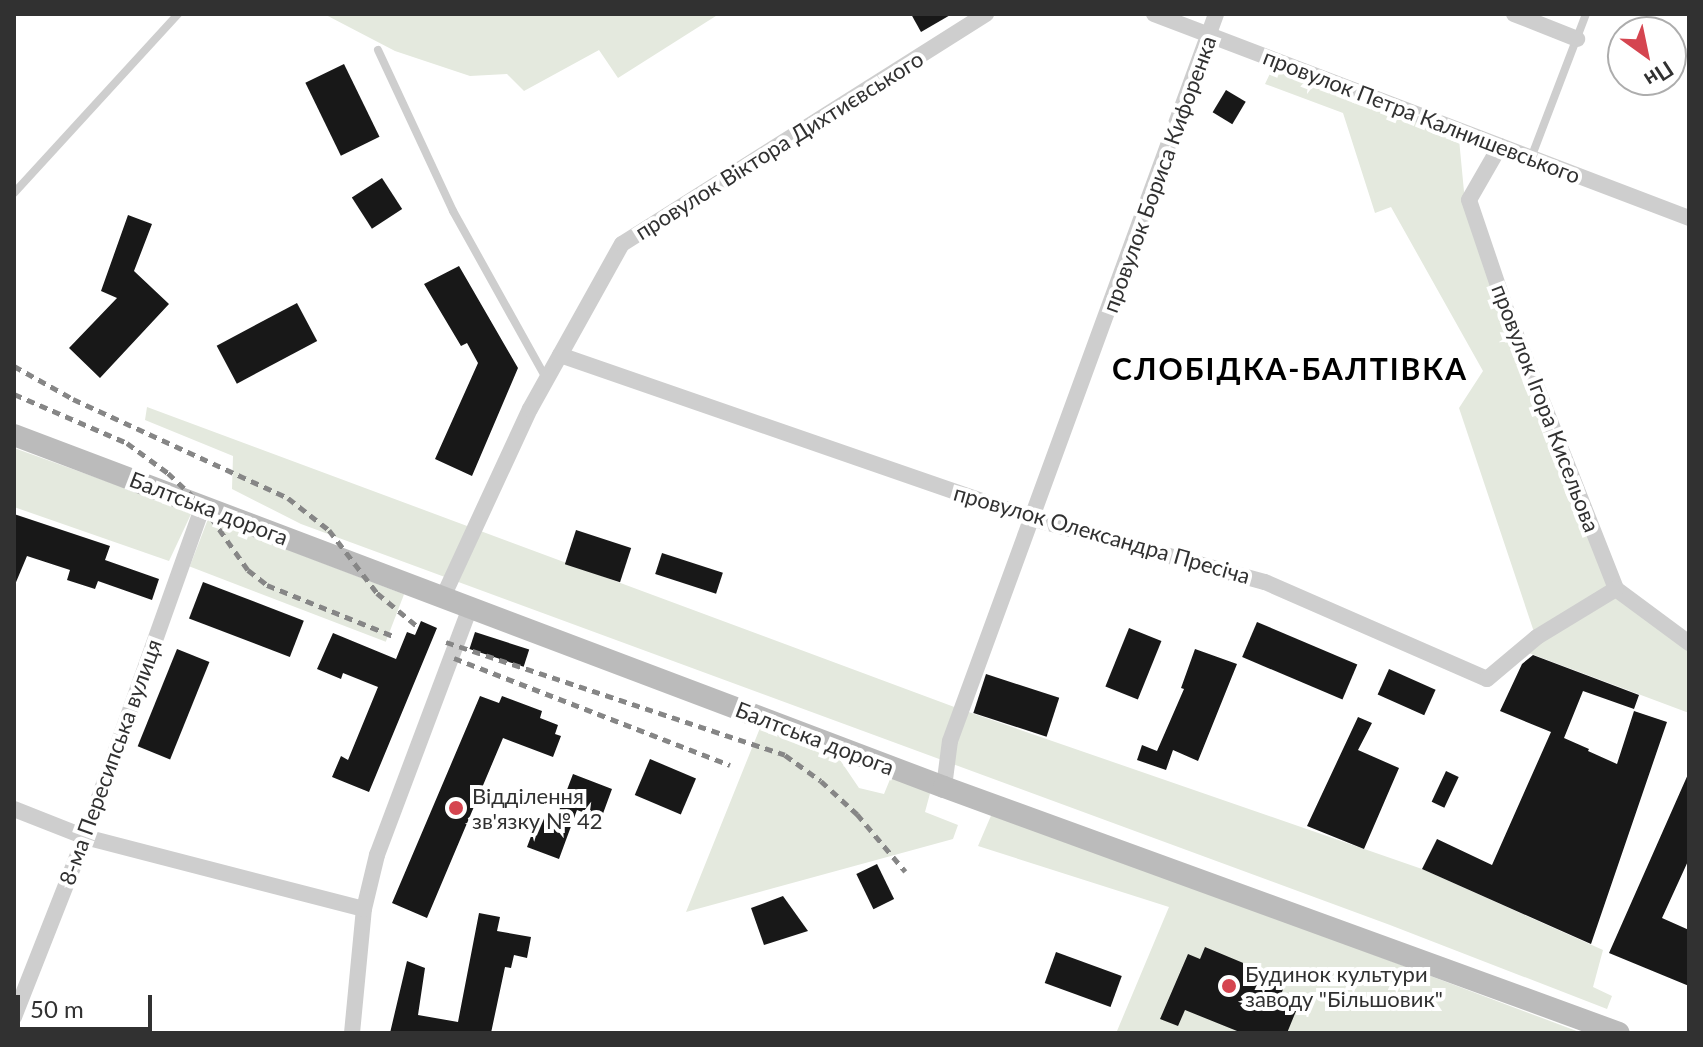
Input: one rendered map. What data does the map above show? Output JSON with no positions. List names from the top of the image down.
{
  "streets": {
    "main road": ["Балтська дорога"],
    "street": [
      "провулок Петра Калнишевського",
      "провулок Віктора Дихтиєвського",
      "провулок Бориса Кифоренка",
      "провулок Ігора Кисельова",
      "провулок Олександра Пресіча",
      "8-ма Пересипська вулиця"
    ]
  },
  "crossings": [
    ["провулок Петра Калнишевського", "провулок Бориса Кифоренка"],
    ["провулок Петра Калнишевського", "провулок Ігора Кисельова"],
    ["провулок Віктора Дихтиєвського", "Балтська дорога"],
    ["провулок Віктора Дихтиєвського", "провулок Олександра Пресіча"],
    ["провулок Бориса Кифоренка", "Балтська дорога"],
    ["провулок Бориса Кифоренка", "провулок Олександра Пресіча"],
    ["провулок Ігора Кисельова", "провулок Олександра Пресіча"],
    ["Балтська дорога", "8-ма Пересипська вулиця"]
  ],
  "districts": ["СЛОБІДКА-БАЛТІВКА"],
  "places": ["Відділення зв'язку № 42", "Будинок культури заводу \"Більшовик\""],
  "scale_bar": "50 m",
  "north": "bottom right"
}
